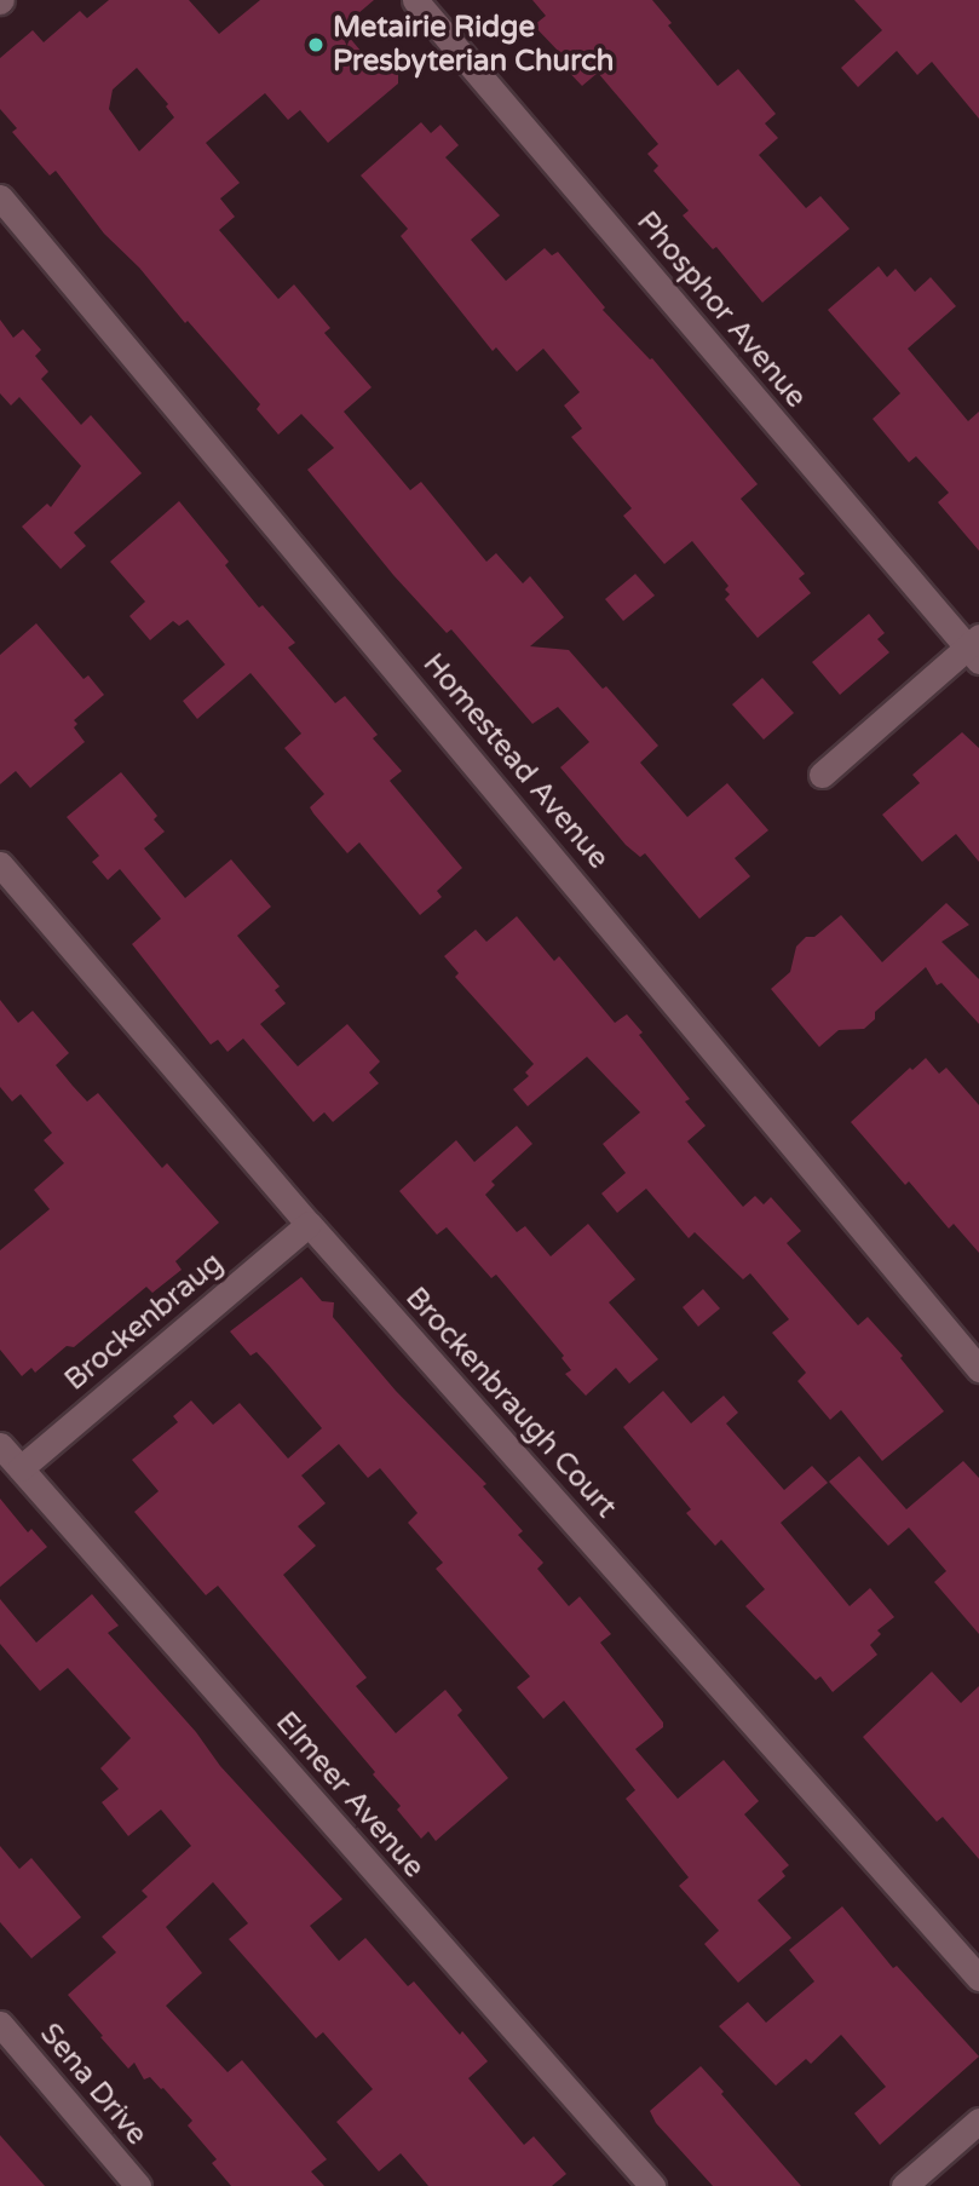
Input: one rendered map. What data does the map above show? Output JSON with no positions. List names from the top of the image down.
{
  "streets": {
    "street": [
      "Phosphor Avenue",
      "Homestead Avenue",
      "Brockenbraug",
      "Brockenbraugh Court",
      "Elmeer Avenue",
      "Sena Drive"
    ]
  },
  "crossings": [
    ["Brockenbraug", "Brockenbraugh Court"],
    ["Brockenbraug", "Elmeer Avenue"]
  ],
  "places": ["Metairie Ridge Presbyterian Church"]
}
